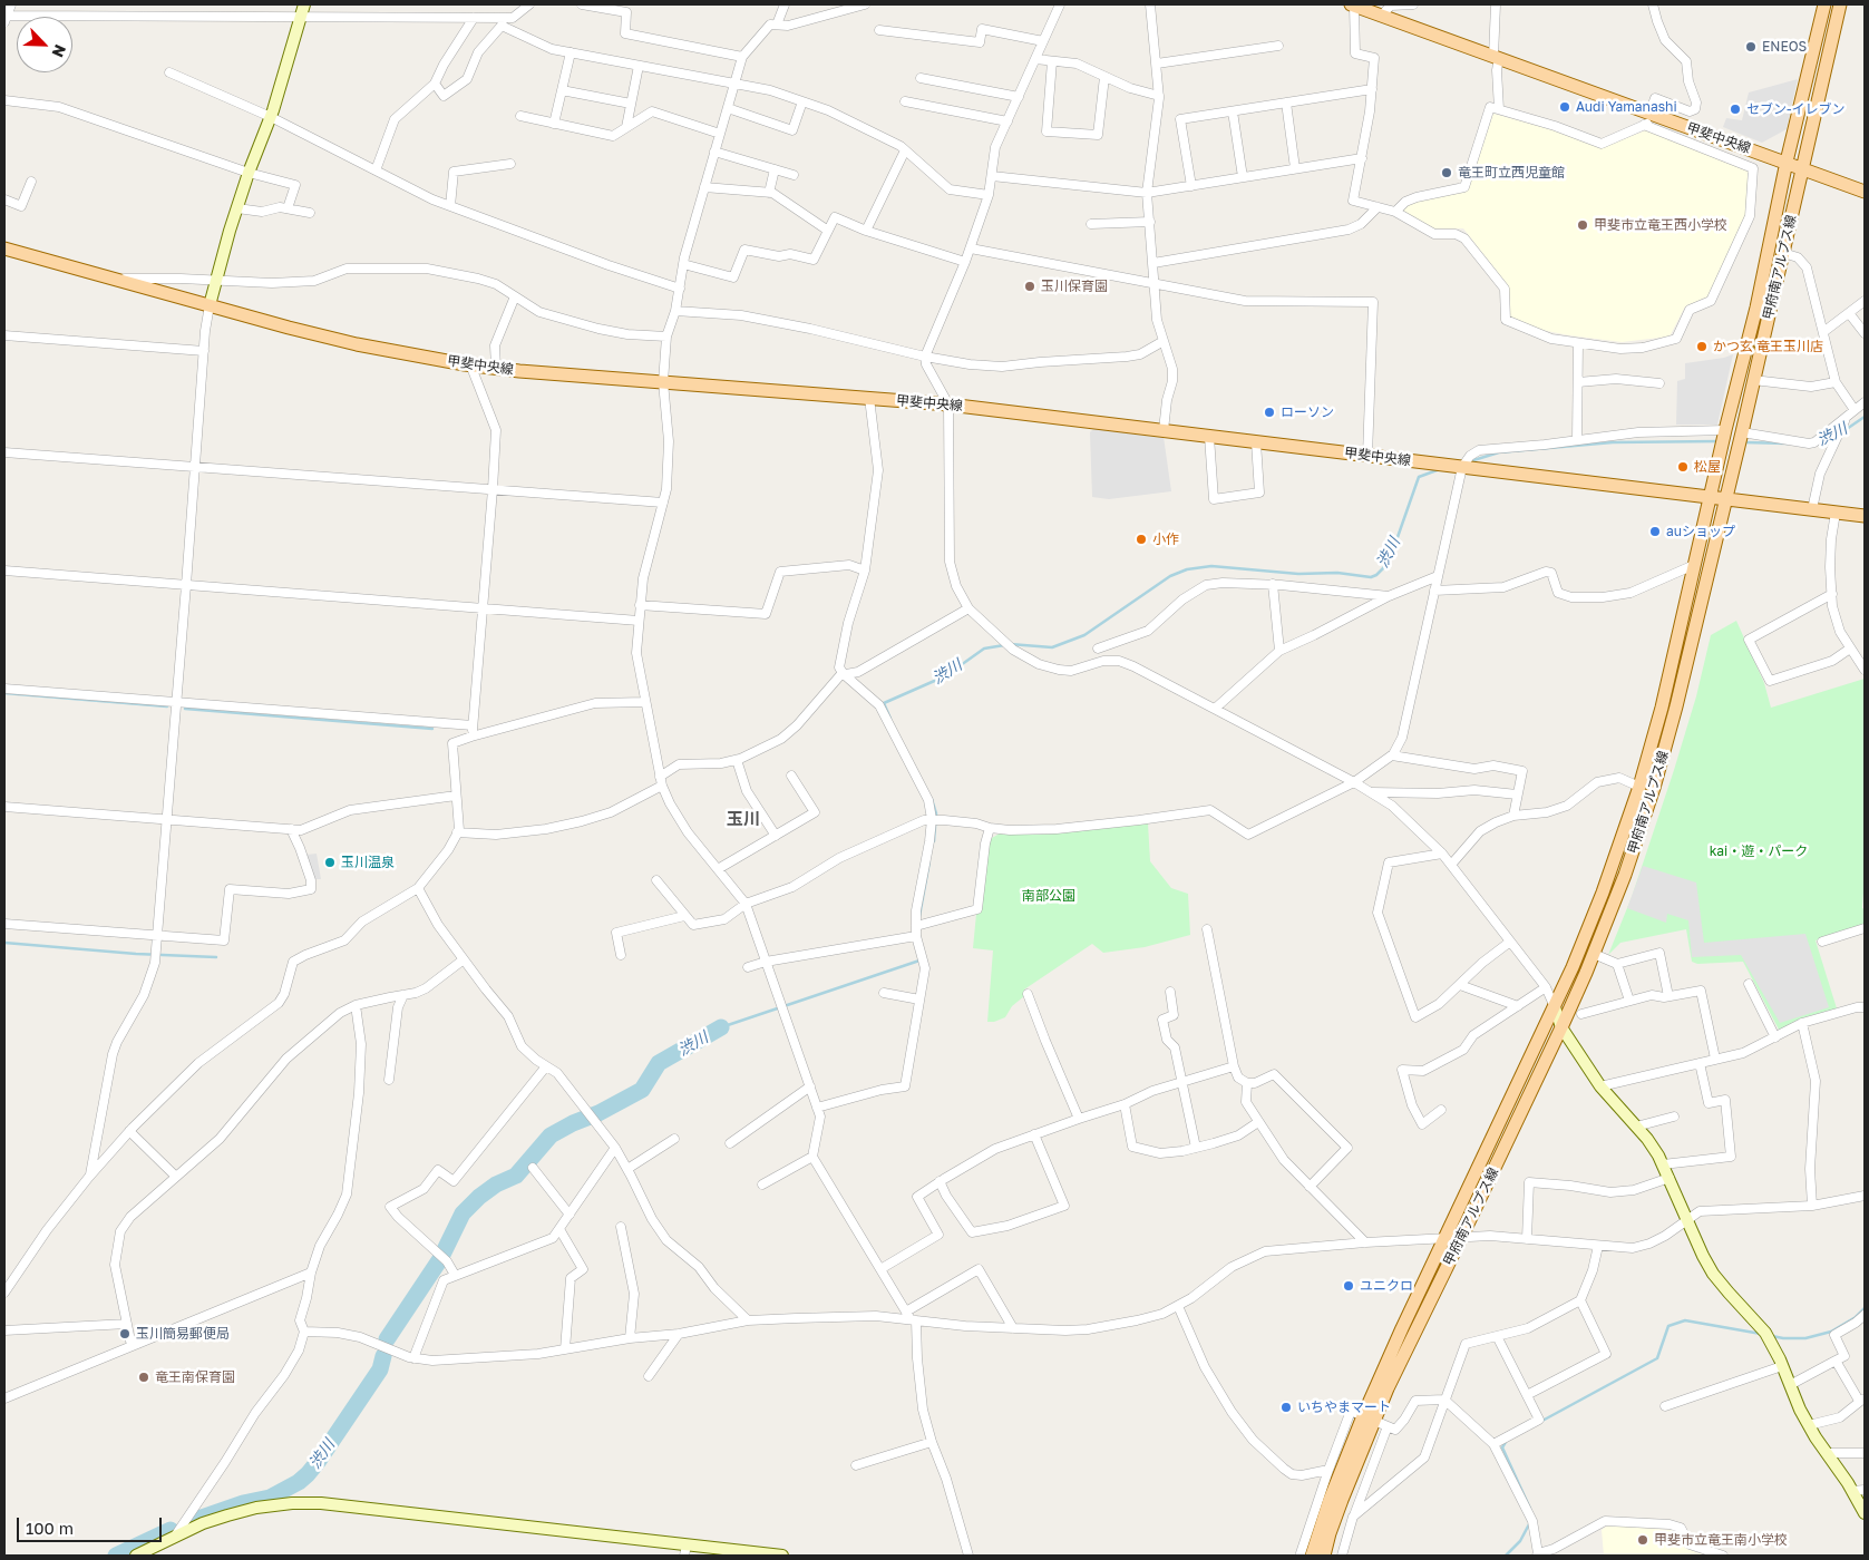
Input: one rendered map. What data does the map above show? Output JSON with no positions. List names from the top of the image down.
{
  "streets": {
    "main road": ["甲斐中央線", "甲府南アルプス線"]
  },
  "crossings": [
    ["甲斐中央線", "甲府南アルプス線"]
  ],
  "districts": ["玉川"],
  "water": ["渋川"],
  "parks": ["kai・遊・パーク", "南部公園"],
  "places": [
    "ENEOS",
    "Audi Yamanashi",
    "セブン-イレブン",
    "竜王町立西児童館",
    "甲斐市立竜王西小学校",
    "玉川保育園",
    "かつ玄 竜王玉川店",
    "ローソン",
    "松屋",
    "auショップ",
    "小作",
    "玉川温泉",
    "ユニクロ",
    "玉川簡易郵便局",
    "竜王南保育園",
    "いちやまマート",
    "甲斐市立竜王南小学校"
  ],
  "scale_bar": "100 m",
  "north": "bottom right"
}
